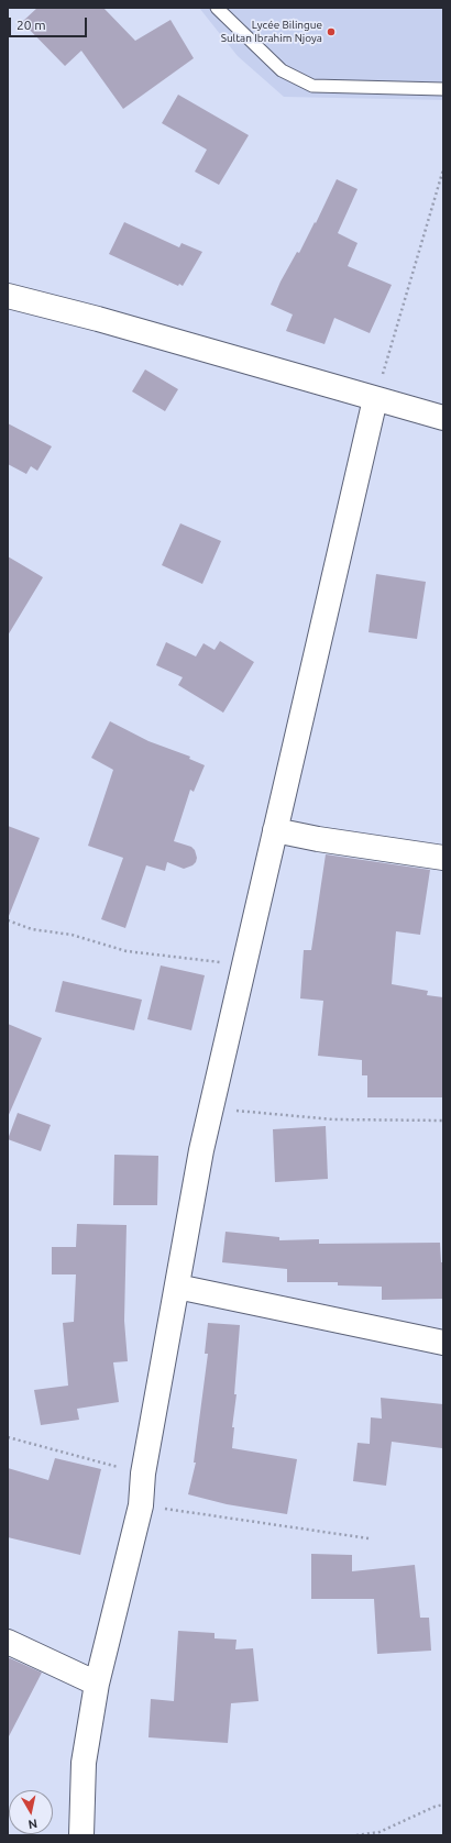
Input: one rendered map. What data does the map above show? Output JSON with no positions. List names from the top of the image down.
{
  "places": ["Lycée Bilingue Sultan Ibrahim Njoya"],
  "scale_bar": "20 m",
  "north": "bottom"
}
